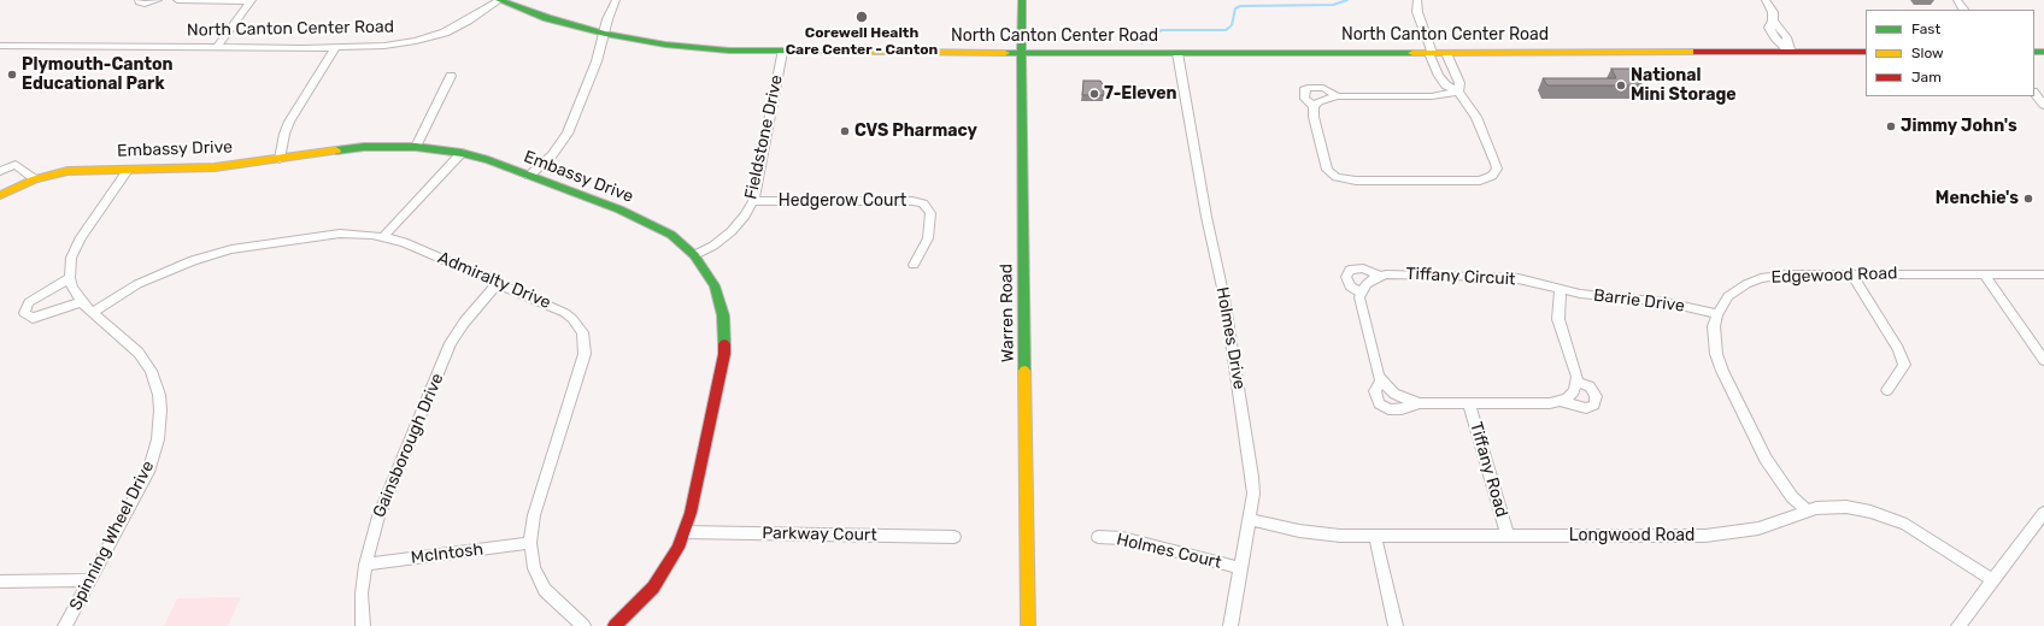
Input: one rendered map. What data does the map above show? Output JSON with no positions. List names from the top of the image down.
{
  "streets": {
    "main road": ["North Canton Center Road", "Embassy Drive", "Warren Road"],
    "street": [
      "Fieldstone Drive",
      "Hedgerow Court",
      "Edgewood Road",
      "Tiffany Circuit",
      "Admiralty Drive",
      "Barrie Drive",
      "Holmes Drive",
      "Gainsborough Drive",
      "Tiffany Road",
      "Parkway Court",
      "Spinning Wheel Drive",
      "Longwood Road",
      "Holmes Court",
      "McIntosh"
    ]
  },
  "crossings": [
    ["North Canton Center Road", "Fieldstone Drive"],
    ["North Canton Center Road", "Warren Road"],
    ["North Canton Center Road", "Holmes Drive"],
    ["Fieldstone Drive", "Embassy Drive"],
    ["Fieldstone Drive", "Hedgerow Court"],
    ["Embassy Drive", "Parkway Court"],
    ["Edgewood Road", "Barrie Drive"],
    ["Edgewood Road", "Longwood Road"],
    ["Tiffany Circuit", "Barrie Drive"],
    ["Admiralty Drive", "Gainsborough Drive"],
    ["Admiralty Drive", "Spinning Wheel Drive"],
    ["Admiralty Drive", "McIntosh"],
    ["Holmes Drive", "Longwood Road"],
    ["Holmes Drive", "Holmes Court"],
    ["Gainsborough Drive", "McIntosh"],
    ["Tiffany Road", "Longwood Road"]
  ],
  "places": [
    "Corewell Health Care Center - Canton",
    "Plymouth-Canton Educational Park",
    "National Mini Storage",
    "7-Eleven",
    "Jimmy John's",
    "CVS Pharmacy",
    "Menchie's"
  ],
  "legend": ["Fast", "Slow", "Jam"]
}
